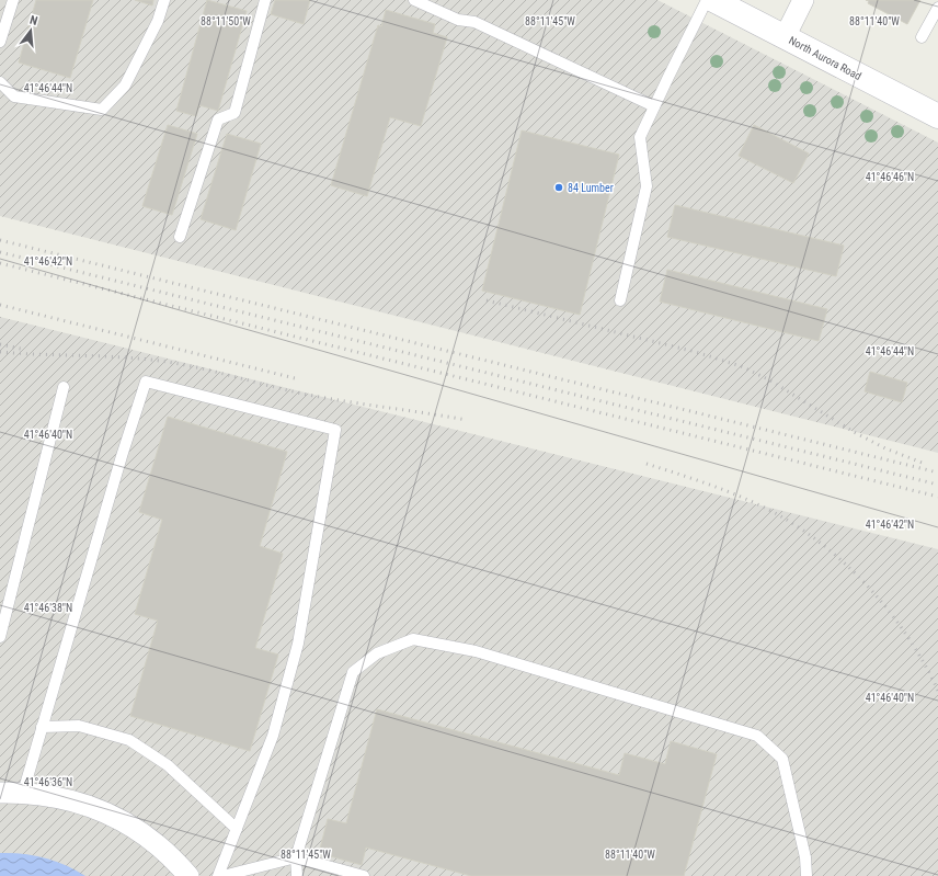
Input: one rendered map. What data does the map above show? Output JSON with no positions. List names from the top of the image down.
{
  "streets": {
    "main road": ["North Aurora Road"]
  },
  "places": ["84 Lumber"],
  "north": "top",
  "coordinates": [
    "88°11'50\"W",
    "88°11'45\"W",
    "88°11'40\"W",
    "41°46'44\"N",
    "41°46'46\"N",
    "41°46'42\"N",
    "41°46'40\"N",
    "41°46'38\"N",
    "41°46'36\"N"
  ]
}
